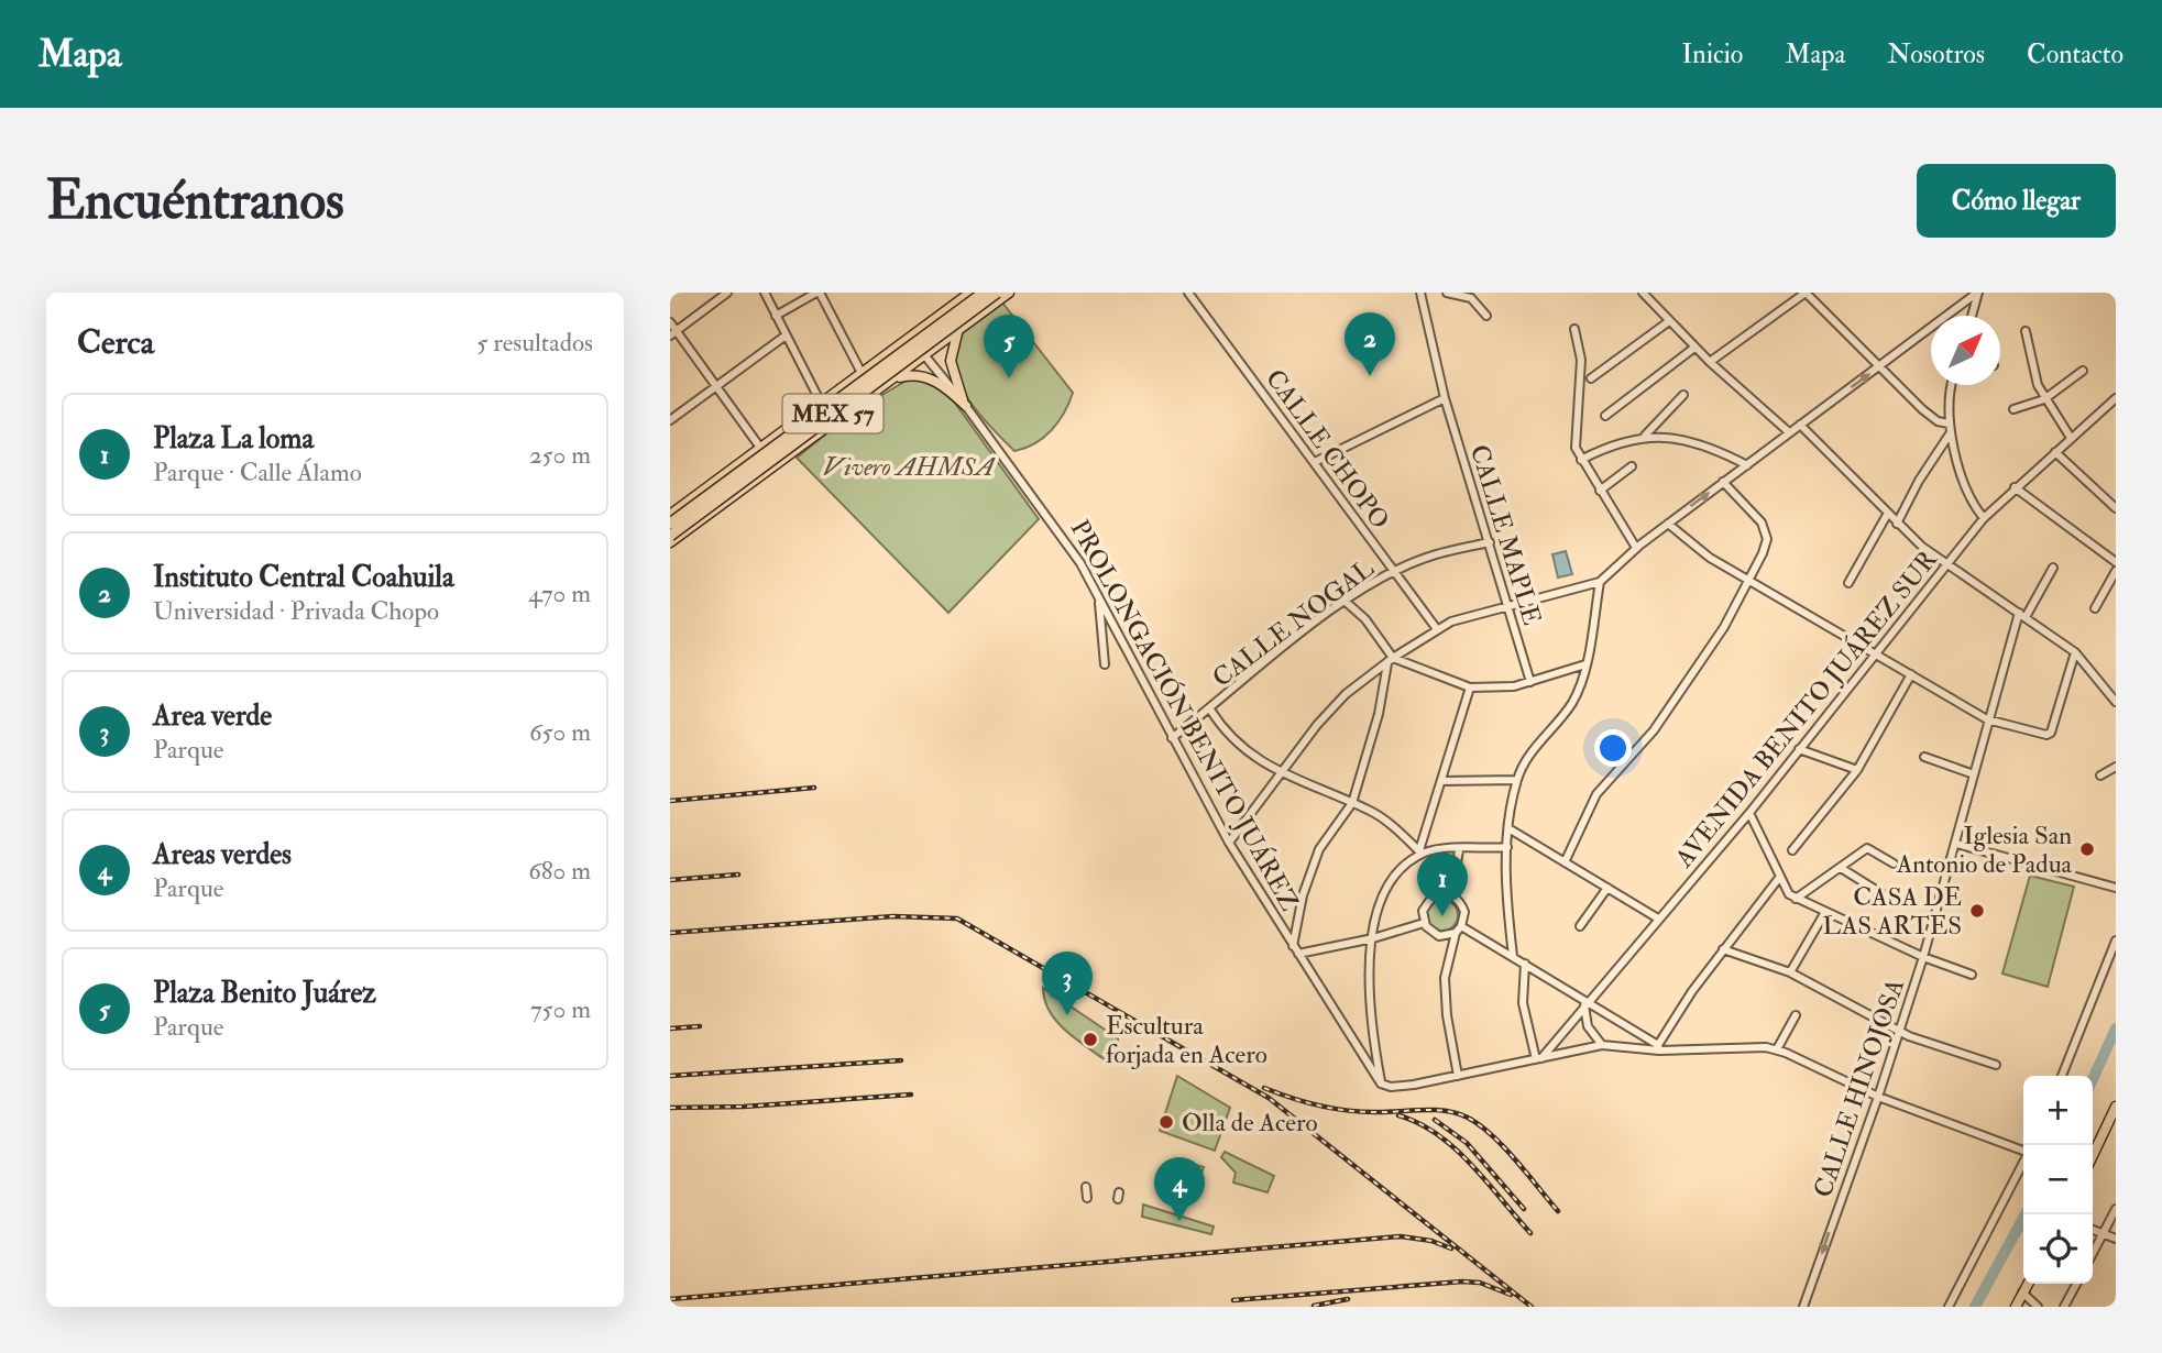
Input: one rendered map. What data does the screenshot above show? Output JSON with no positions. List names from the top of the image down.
{
  "streets": {
    "highway": ["MEX 57"],
    "street": [
      "CALLE CHOPO",
      "CALLE MAPLE",
      "CALLE NOGAL",
      "AVENIDA BENITO JUÁREZ SUR",
      "PROLONGACIÓN BENITO JUÁREZ",
      "CALLE HINOJOSA"
    ]
  },
  "crossings": [
    ["CALLE CHOPO", "CALLE NOGAL"],
    ["CALLE MAPLE", "CALLE NOGAL"],
    ["CALLE NOGAL", "PROLONGACIÓN BENITO JUÁREZ"]
  ],
  "parks": ["Vivero AHMSA"],
  "places": [
    "Iglesia San Antonio de Padua",
    "CASA DE LAS ARTES",
    "Escultura forjada en Acero",
    "Olla de Acero"
  ],
  "north": "top right",
  "page": {
    "header": "Mapa",
    "nav": [
      "Inicio",
      "Mapa",
      "Nosotros",
      "Contacto"
    ],
    "buttons": "Cómo llegar",
    "title": "Encuéntranos",
    "heading": ["Cerca", "5 resultados"],
    "pins": [
      "2",
      "5",
      "1",
      "3",
      "4"
    ],
    "list": [
      {
        "mark": "1",
        "name": "Plaza La loma",
        "note": "Parque · Calle Álamo",
        "value": "250 m"
      },
      {
        "mark": "2",
        "name": "Instituto Central Coahuila",
        "note": "Universidad · Privada Chopo",
        "value": "470 m"
      },
      {
        "mark": "3",
        "name": "Area verde",
        "note": "Parque",
        "value": "650 m"
      },
      {
        "mark": "4",
        "name": "Areas verdes",
        "note": "Parque",
        "value": "680 m"
      },
      {
        "mark": "5",
        "name": "Plaza Benito Juárez",
        "note": "Parque",
        "value": "750 m"
      }
    ],
    "map_buttons": ["+", "−"]
  }
}
